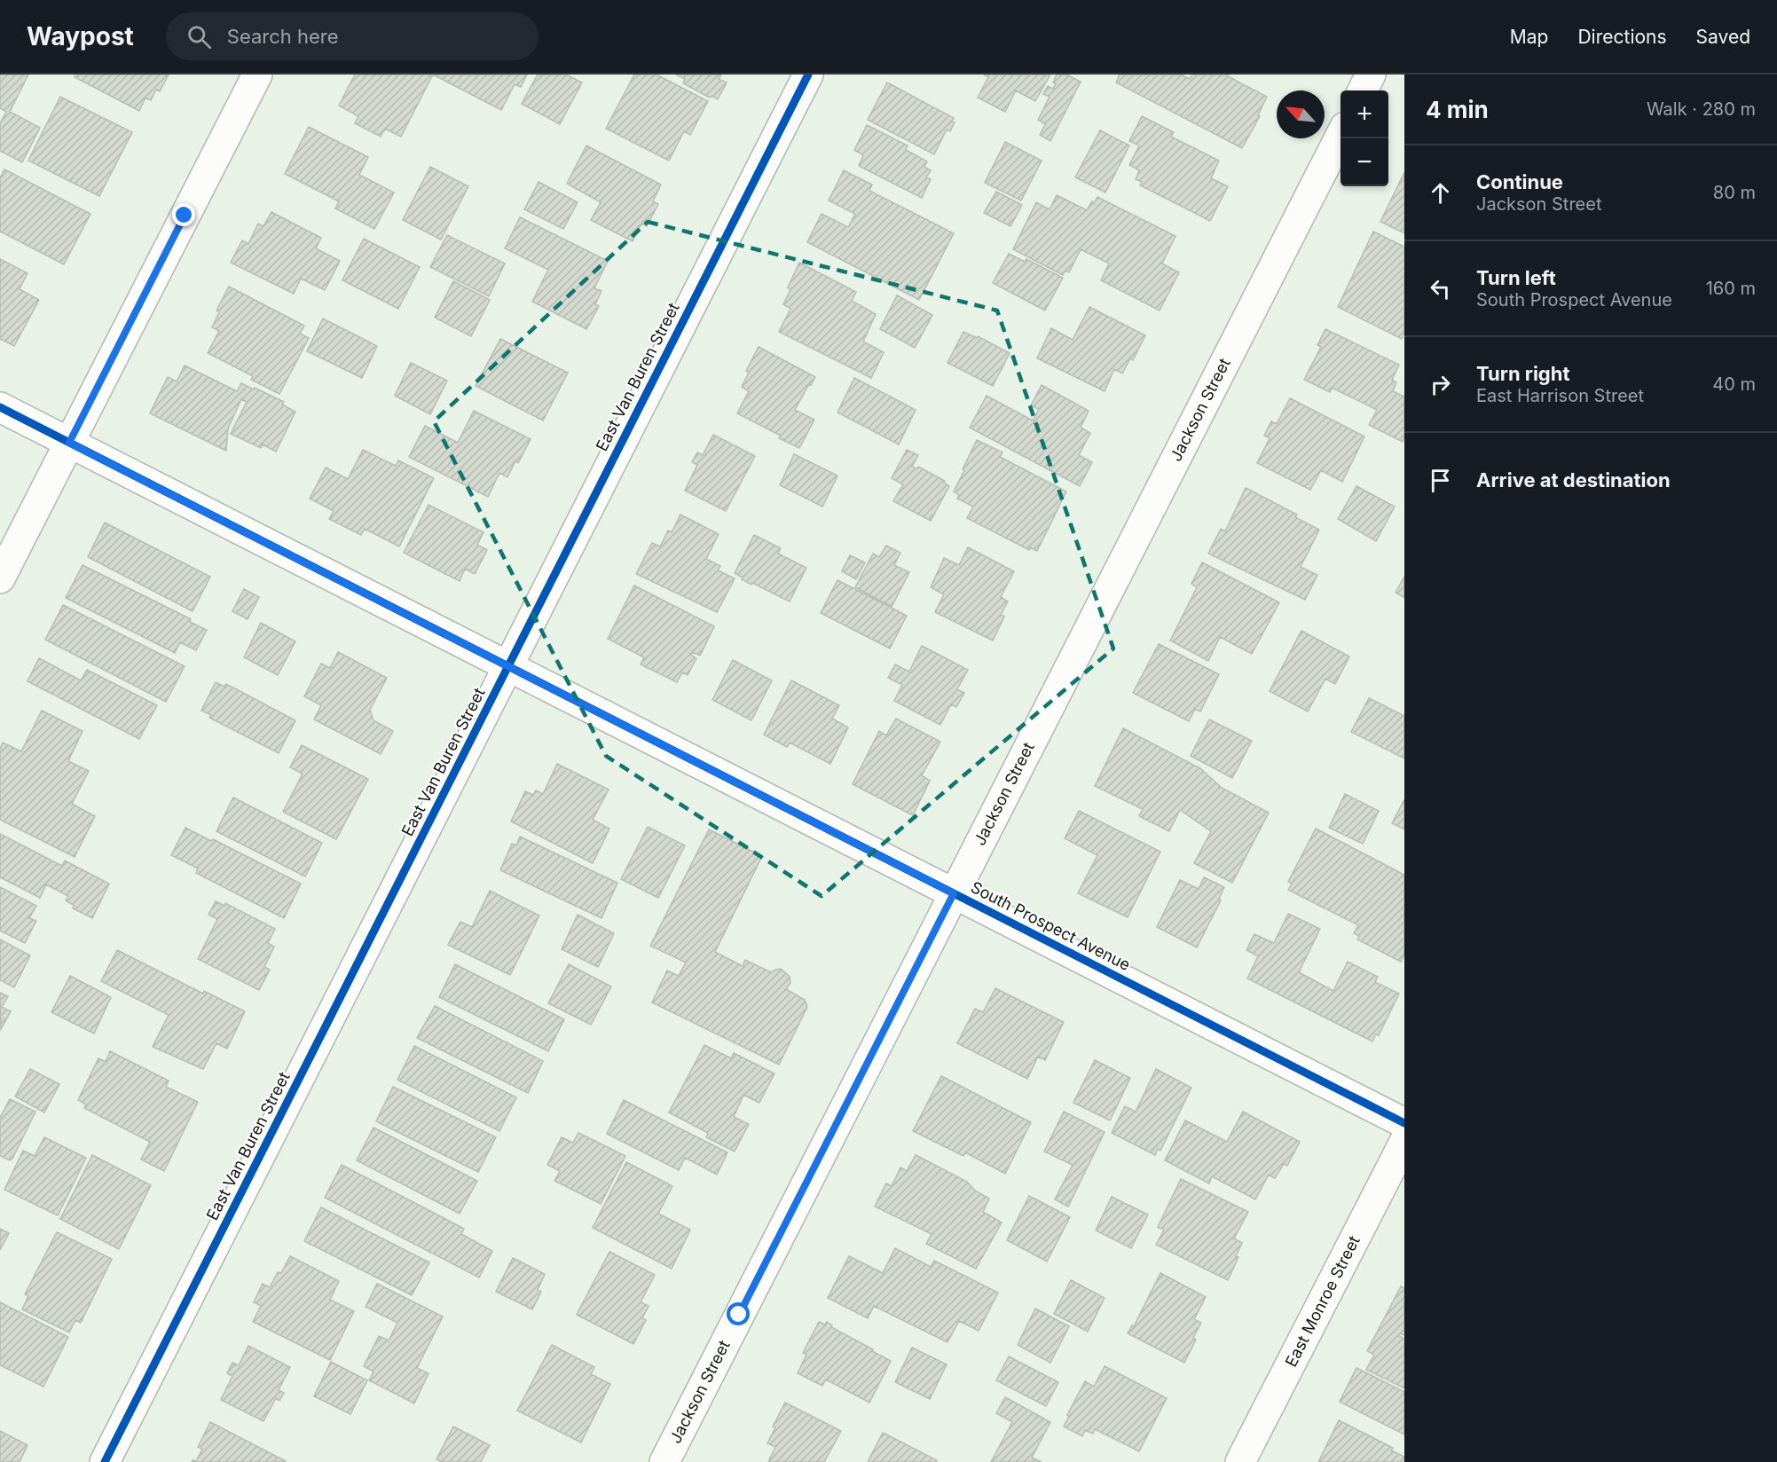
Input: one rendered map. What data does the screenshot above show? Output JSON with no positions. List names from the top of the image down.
{
  "streets": {
    "street": [
      "East Van Buren Street",
      "Jackson Street",
      "South Prospect Avenue",
      "East Monroe Street"
    ]
  },
  "crossings": [
    ["East Van Buren Street", "South Prospect Avenue"],
    ["Jackson Street", "South Prospect Avenue"]
  ],
  "north": "top left",
  "page": {
    "header": "Waypost",
    "search": "Search here",
    "nav": ["Map", "Directions", "Saved"],
    "heading": ["4 min", "Walk · 280 m"],
    "map_buttons": ["+", "−"],
    "list": [
      ["Continue", "Jackson Street", "80 m"],
      ["Turn left", "South Prospect Avenue", "160 m"],
      ["Turn right", "East Harrison Street", "40 m"],
      "Arrive at destination"
    ]
  }
}
